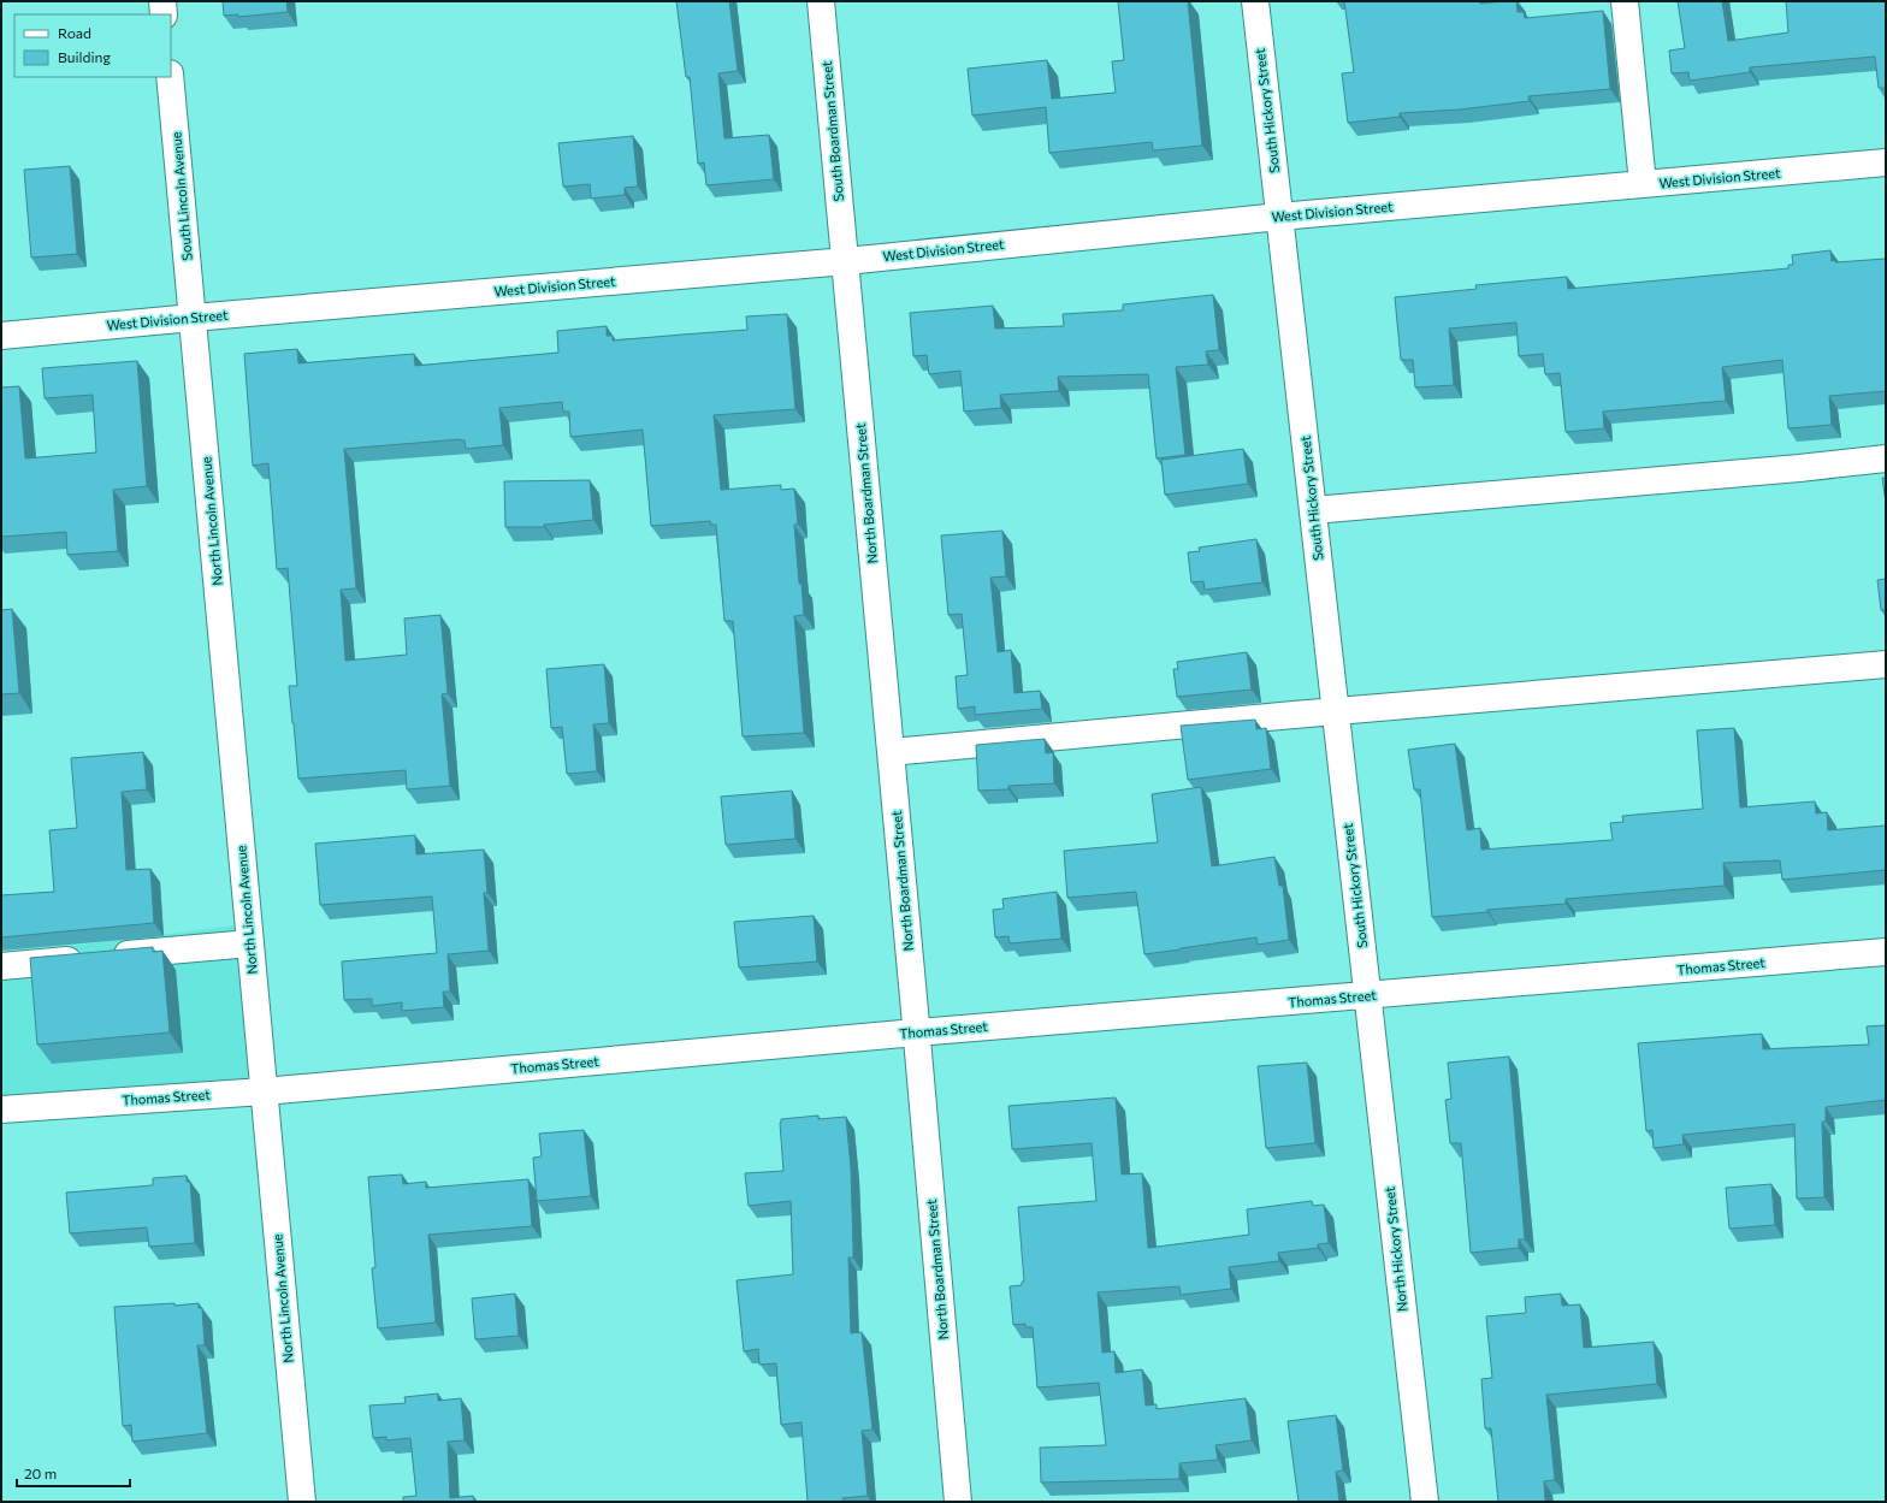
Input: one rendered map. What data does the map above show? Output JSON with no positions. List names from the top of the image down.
{
  "streets": {
    "street": [
      "South Hickory Street",
      "South Boardman Street",
      "West Division Street",
      "South Lincoln Avenue",
      "North Boardman Street",
      "North Lincoln Avenue",
      "Thomas Street",
      "North Hickory Street"
    ]
  },
  "crossings": [
    ["South Hickory Street", "West Division Street"],
    ["South Hickory Street", "Thomas Street"],
    ["South Hickory Street", "North Hickory Street"],
    ["South Boardman Street", "West Division Street"],
    ["South Boardman Street", "North Boardman Street"],
    ["West Division Street", "South Lincoln Avenue"],
    ["West Division Street", "North Boardman Street"],
    ["West Division Street", "North Lincoln Avenue"],
    ["South Lincoln Avenue", "North Lincoln Avenue"],
    ["North Boardman Street", "Thomas Street"],
    ["North Lincoln Avenue", "Thomas Street"],
    ["Thomas Street", "North Hickory Street"]
  ],
  "legend": ["Road", "Building"],
  "scale_bar": "20 m"
}
